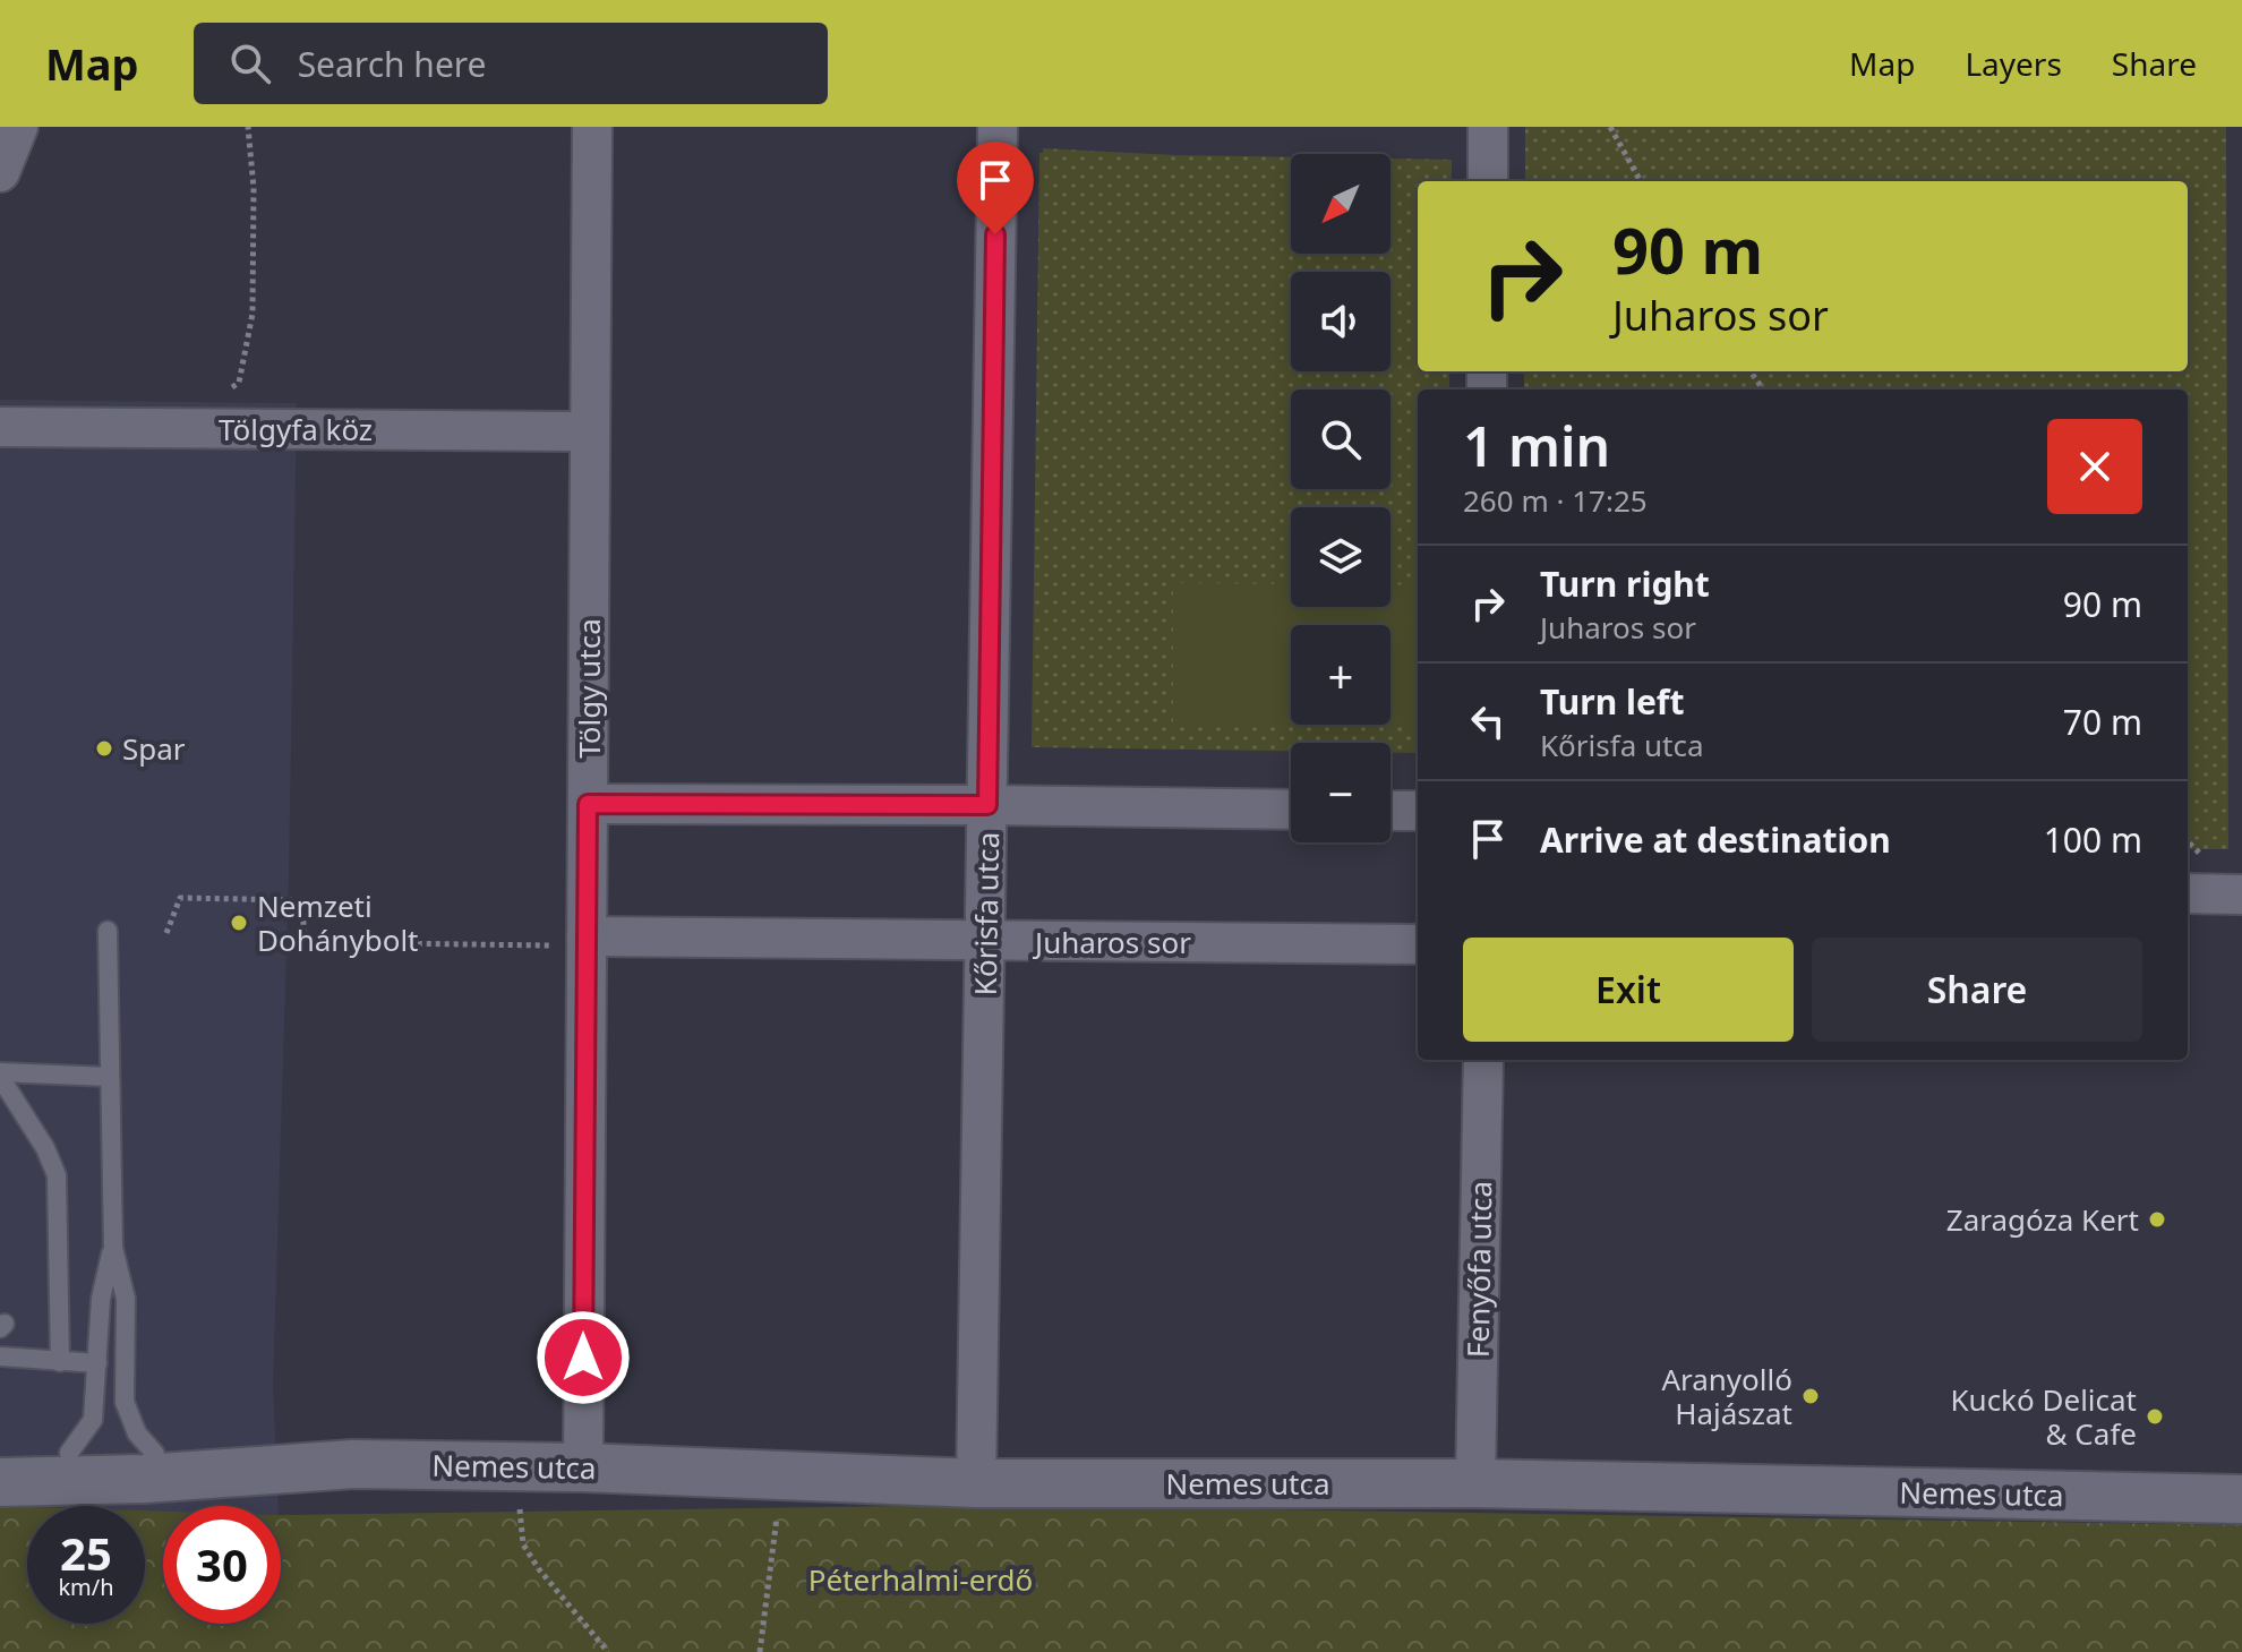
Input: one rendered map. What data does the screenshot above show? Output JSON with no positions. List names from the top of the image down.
{
  "streets": {
    "street": [
      "Tölgyfa köz",
      "Tölgy utca",
      "Kőrisfa utca",
      "Juharos sor",
      "Fenyőfa utca",
      "Nemes utca"
    ]
  },
  "crossings": [
    ["Tölgyfa köz", "Tölgy utca"],
    ["Tölgy utca", "Juharos sor"],
    ["Tölgy utca", "Nemes utca"],
    ["Kőrisfa utca", "Juharos sor"],
    ["Kőrisfa utca", "Nemes utca"],
    ["Fenyőfa utca", "Nemes utca"]
  ],
  "parks": ["Péterhalmi-erdő"],
  "places": [
    "Spar",
    "Nemzeti Dohánybolt",
    "Zaragóza Kert",
    "Aranyolló Hajászat",
    "Kuckó Delicat & Cafe"
  ],
  "north": "bottom left",
  "page": {
    "header": "Map",
    "search": "Search here",
    "nav": ["Map", "Layers", "Share"],
    "map_buttons": ["+", "−"],
    "turn": ["90 m", "Juharos sor"],
    "heading": ["1 min", "260 m · 17:25"],
    "list": [
      {
        "name": "Turn right",
        "note": "Juharos sor",
        "value": "90 m"
      },
      {
        "name": "Turn left",
        "note": "Kőrisfa utca",
        "value": "70 m"
      },
      {
        "name": "Arrive at destination",
        "value": "100 m"
      }
    ],
    "buttons": ["Exit", "Share"],
    "speed": "25 km/h",
    "limit": "30"
  }
}
